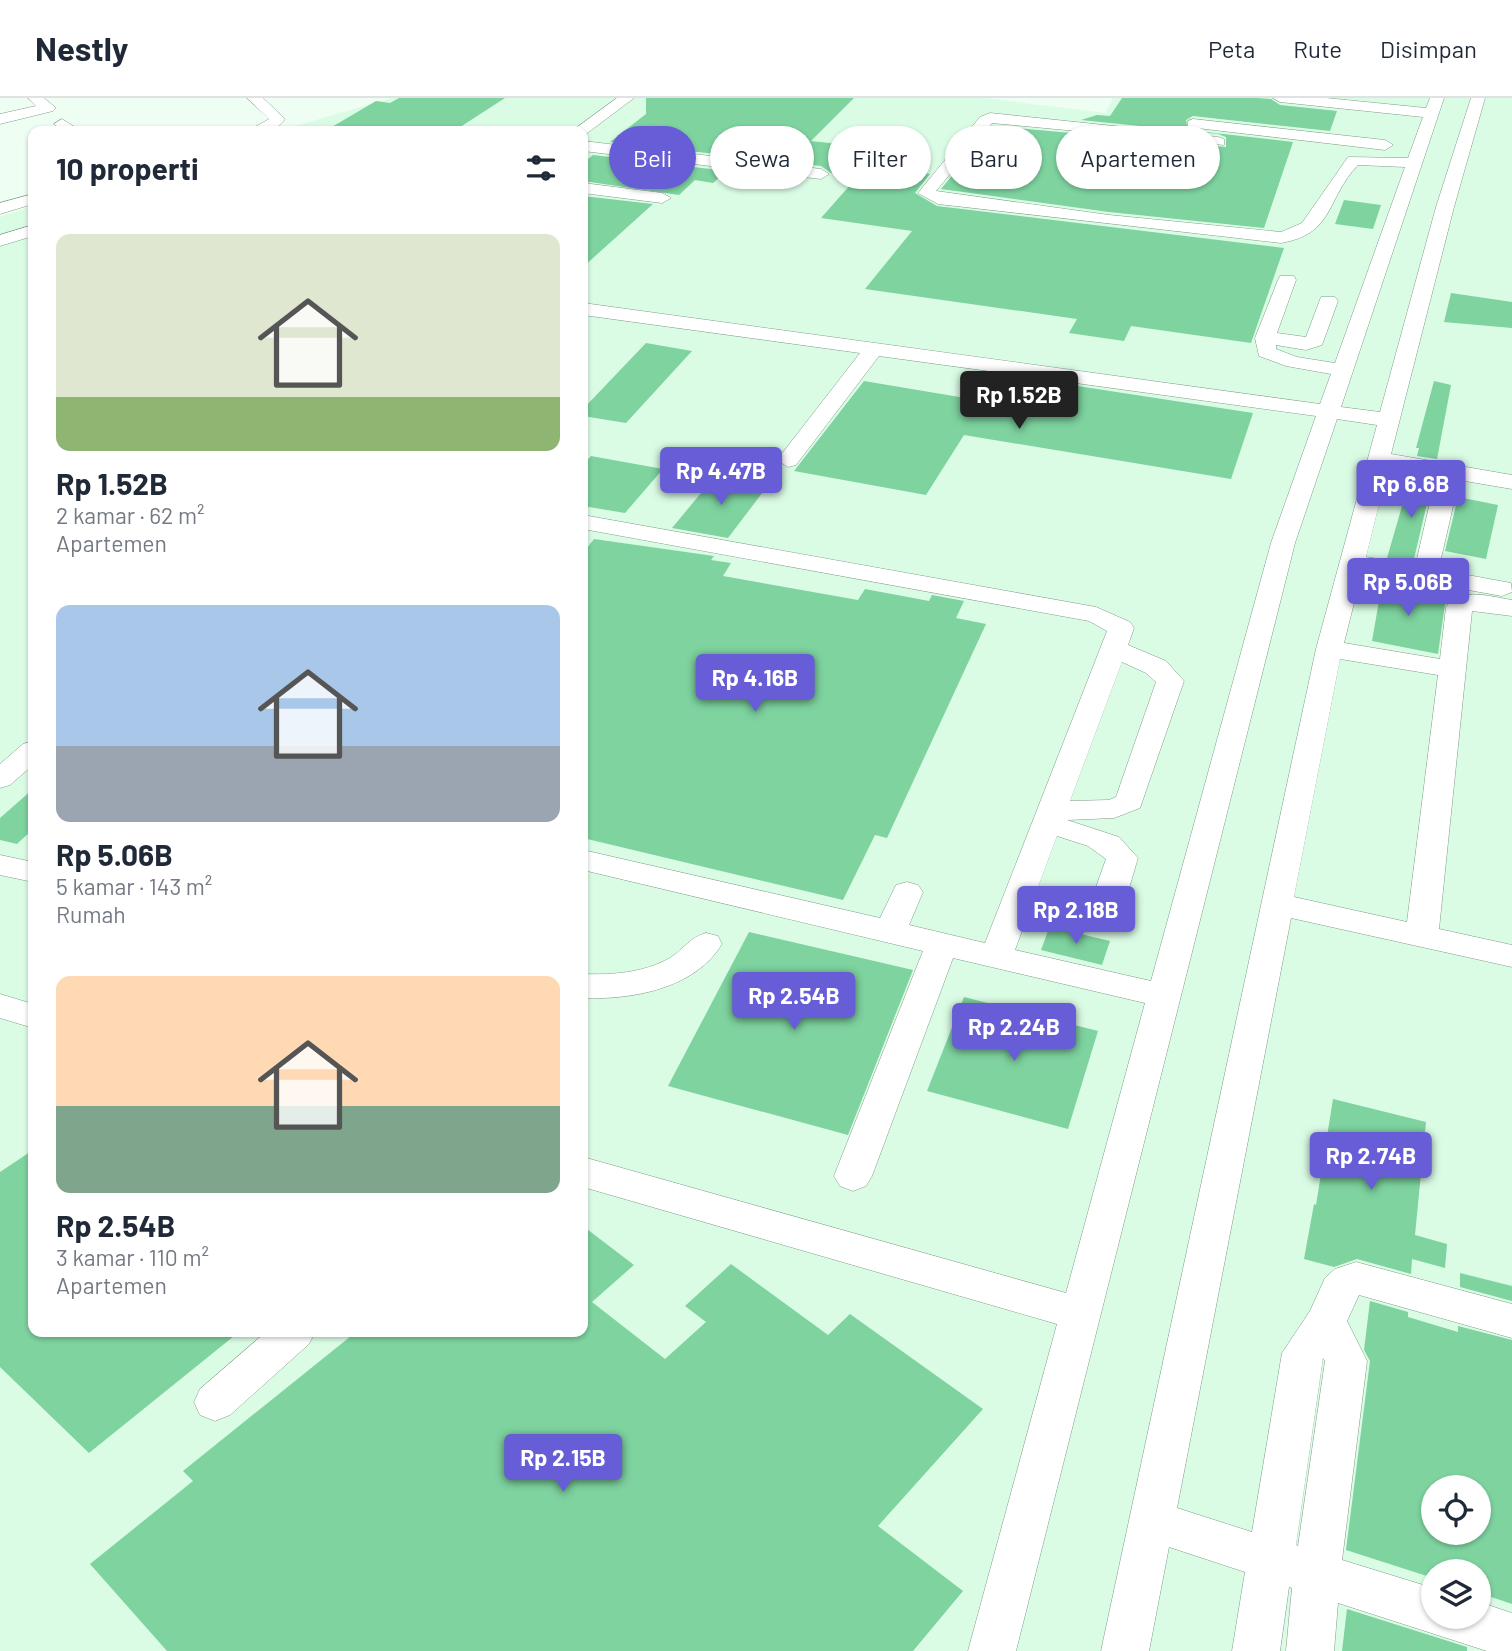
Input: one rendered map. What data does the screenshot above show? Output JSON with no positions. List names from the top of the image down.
{
  "page": {
    "header": "Nestly",
    "nav": ["Peta", "Rute", "Disimpan"],
    "chip": [
      "Beli",
      "Sewa",
      "Filter",
      "Baru",
      "Apartemen"
    ],
    "heading": "10 properti",
    "list": [
      {
        "name": "Rp 1.52B",
        "note": "2 kamar · 62 m² · Apartemen"
      },
      {
        "name": "Rp 5.06B",
        "note": "5 kamar · 143 m² · Rumah"
      },
      {
        "name": "Rp 2.54B",
        "note": "3 kamar · 110 m² · Apartemen"
      }
    ],
    "price": [
      "Rp 1.52B",
      "Rp 4.47B",
      "Rp 6.6B",
      "Rp 5.06B",
      "Rp 4.16B",
      "Rp 2.18B",
      "Rp 2.54B",
      "Rp 2.24B",
      "Rp 2.74B",
      "Rp 2.15B"
    ]
  }
}
